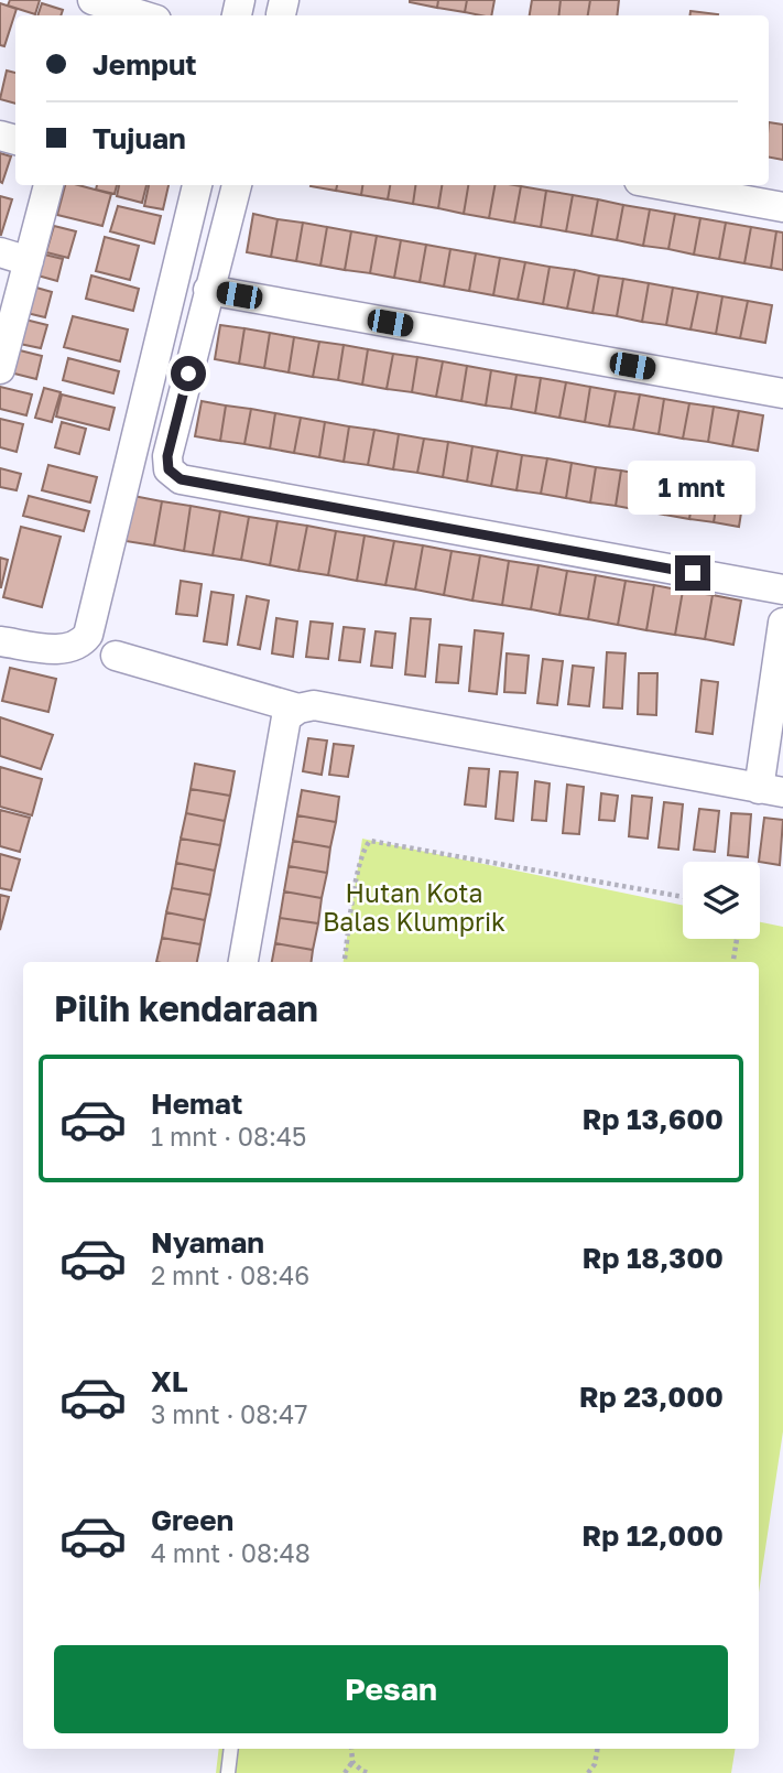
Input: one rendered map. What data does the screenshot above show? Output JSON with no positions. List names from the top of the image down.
{
  "parks": ["Hutan Kota Balas Klumprik"],
  "page": {
    "banner": ["Jemput", "Tujuan"],
    "bubble": "1 mnt",
    "heading": "Pilih kendaraan",
    "list": [
      {
        "name": "Hemat",
        "note": "1 mnt · 08:45",
        "value": "Rp 13,600"
      },
      {
        "name": "Nyaman",
        "note": "2 mnt · 08:46",
        "value": "Rp 18,300"
      },
      {
        "name": "XL",
        "note": "3 mnt · 08:47",
        "value": "Rp 23,000"
      },
      {
        "name": "Green",
        "note": "4 mnt · 08:48",
        "value": "Rp 12,000"
      }
    ],
    "buttons": "Pesan"
  }
}
